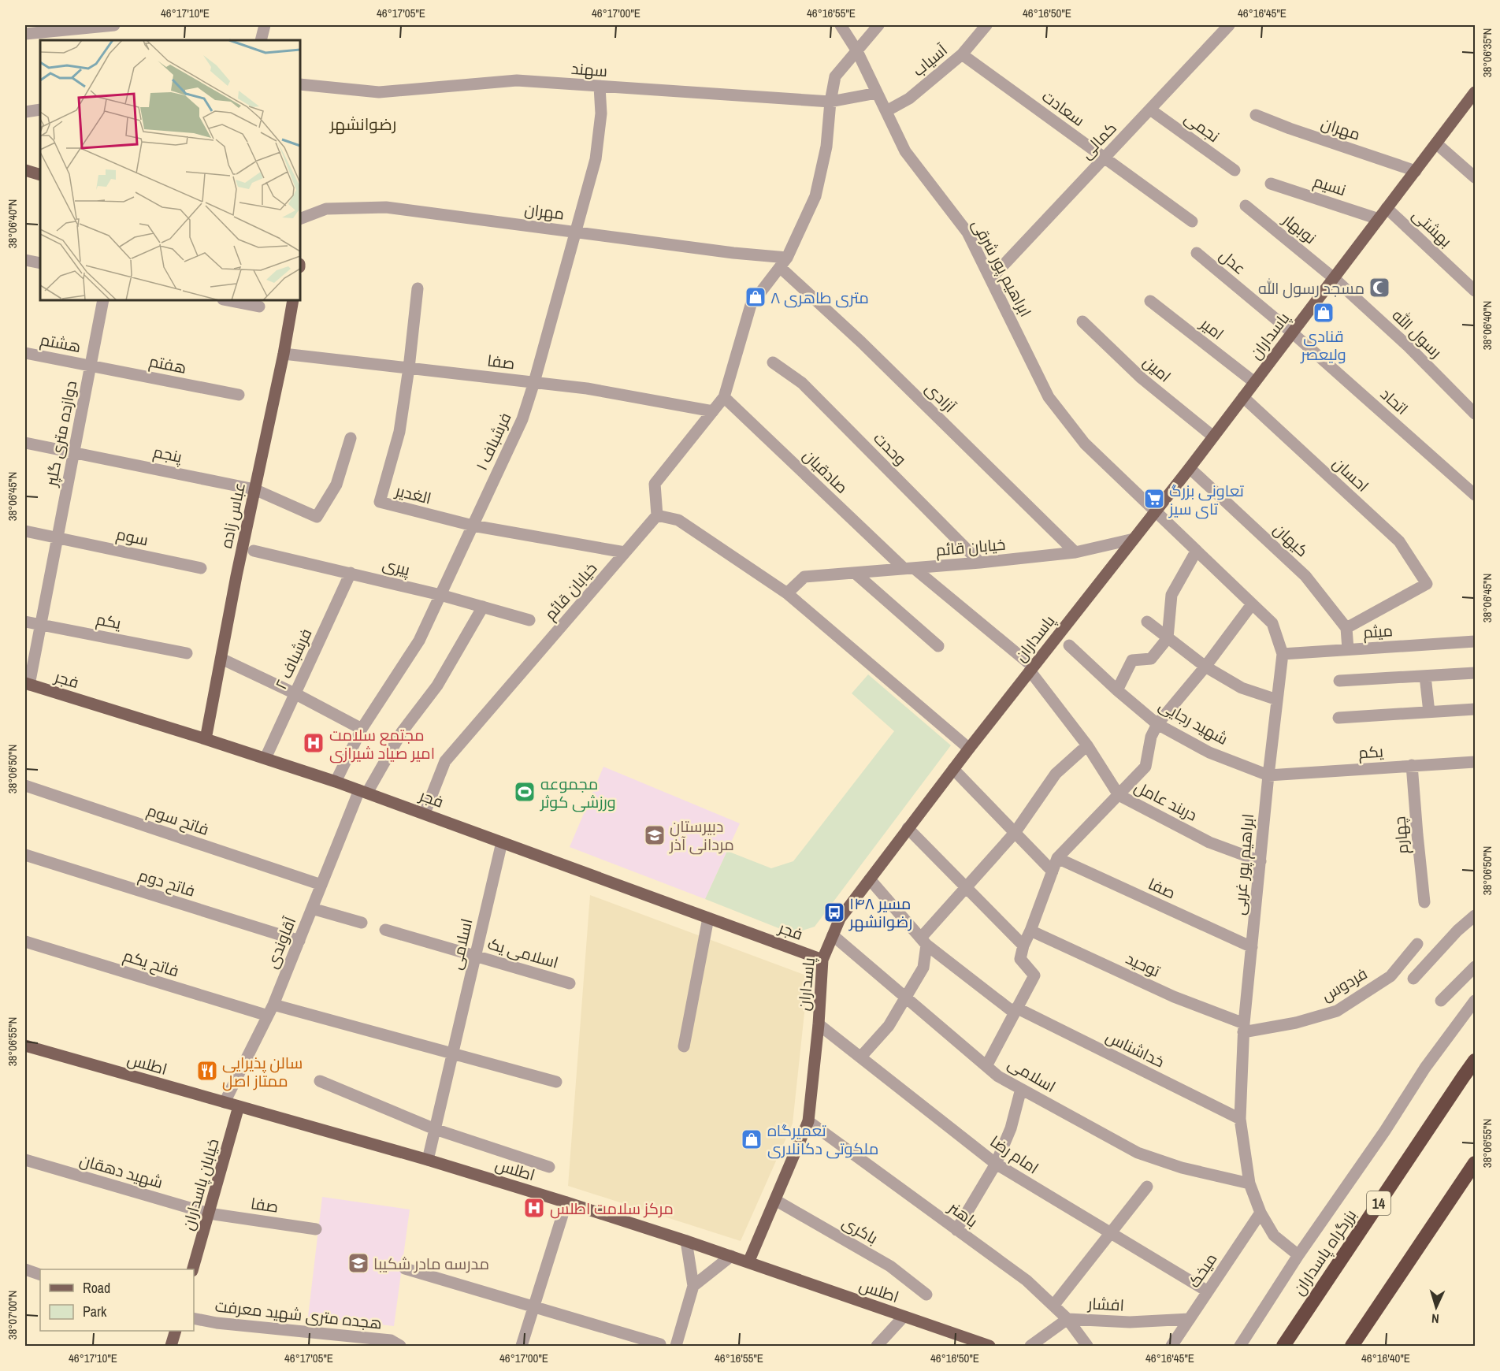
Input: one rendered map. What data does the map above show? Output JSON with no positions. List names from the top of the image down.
{
  "streets": {
    "highway": ["14", "بزرگراه پاسداران"],
    "main road": [
      "پاسداران",
      "عباس زاده",
      "فجر",
      "اطلس",
      "خیابان پاسداران"
    ],
    "street": [
      "آسیاب",
      "سهند",
      "سعادت",
      "نجمی",
      "مهران",
      "کمالی",
      "نسیم",
      "بهشتی",
      "نوبهار",
      "عدل",
      "ابراهیم پور شرقی",
      "امیر",
      "رسول الله",
      "هشتم",
      "صفا",
      "هفتم",
      "امین",
      "آزادی",
      "اتحاد",
      "دوازده متری گلپر",
      "فرشباف ۱",
      "وحدت",
      "پنجم",
      "صادقیان",
      "احسان",
      "الغدیر",
      "سوم",
      "کیهان",
      "خیابان قائم",
      "پیری",
      "یکم",
      "میثم",
      "فرشباف ۲",
      "شهید رجایی",
      "دربند عامل",
      "فاتح سوم",
      "چهارم",
      "ابراهیم پور غربی",
      "فاتح دوم",
      "آقاوندی",
      "اسلامی",
      "اسلامی یک",
      "فاتح یکم",
      "توحید",
      "فردوس",
      "خداشناس",
      "امام رضا",
      "شهید دهقان",
      "باهنر",
      "باکری",
      "میخک",
      "افشار",
      "هجده متری شهید معرفت"
    ]
  },
  "crossings": [
    ["آسیاب", "سعادت"],
    ["آسیاب", "ابراهیم پور شرقی"],
    ["سهند", "ابراهیم پور شرقی"],
    ["سهند", "فرشباف ۱"],
    ["سعادت", "کمالی"],
    ["نجمی", "کمالی"],
    ["مهران", "پاسداران"],
    ["مهران", "فرشباف ۱"],
    ["کمالی", "ابراهیم پور شرقی"],
    ["نسیم", "پاسداران"],
    ["بهشتی", "پاسداران"],
    ["نوبهار", "رسول الله"],
    ["نوبهار", "پاسداران"],
    ["عدل", "پاسداران"],
    ["عدل", "اتحاد"],
    ["ابراهیم پور شرقی", "پاسداران"],
    ["ابراهیم پور شرقی", "ابراهیم پور غربی"],
    ["امیر", "پاسداران"],
    ["رسول الله", "پاسداران"],
    ["پاسداران", "امین"],
    ["پاسداران", "اتحاد"],
    ["پاسداران", "صادقیان"],
    ["پاسداران", "احسان"],
    ["پاسداران", "کیهان"],
    ["پاسداران", "خیابان قائم"],
    ["پاسداران", "فجر"],
    ["پاسداران", "دربند عامل"],
    ["پاسداران", "ابراهیم پور غربی"],
    ["پاسداران", "اسلامی"],
    ["پاسداران", "خداشناس"],
    ["پاسداران", "اطلس"],
    ["پاسداران", "امام رضا"],
    ["پاسداران", "باهنر"],
    ["پاسداران", "باکری"],
    ["هشتم", "هفتم"],
    ["هشتم", "دوازده متری گلپر"],
    ["صفا", "فرشباف ۱"],
    ["صفا", "الغدیر"],
    ["صفا", "عباس زاده"],
    ["صفا", "ابراهیم پور غربی"],
    ["صفا", "شهید دهقان"],
    ["صفا", "خیابان پاسداران"],
    ["هفتم", "دوازده متری گلپر"],
    ["آزادی", "خیابان قائم"],
    ["دوازده متری گلپر", "پنجم"],
    ["دوازده متری گلپر", "سوم"],
    ["دوازده متری گلپر", "یکم"],
    ["دوازده متری گلپر", "فجر"],
    ["فرشباف ۱", "الغدیر"],
    ["فرشباف ۱", "پیری"],
    ["فرشباف ۱", "فجر"],
    ["وحدت", "خیابان قائم"],
    ["پنجم", "عباس زاده"],
    ["صادقیان", "خیابان قائم"],
    ["صادقیان", "دربند عامل"],
    ["احسان", "کیهان"],
    ["الغدیر", "خیابان قائم"],
    ["عباس زاده", "فجر"],
    ["خیابان قائم", "فجر"],
    ["پیری", "فرشباف ۲"],
    ["پیری", "آقاوندی"],
    ["یکم", "شهید رجایی"],
    ["یکم", "چهارم"],
    ["یکم", "ابراهیم پور غربی"],
    ["میثم", "ابراهیم پور غربی"],
    ["فرشباف ۲", "فجر"],
    ["فجر", "آقاوندی"],
    ["فجر", "اسلامی"],
    ["شهید رجایی", "ابراهیم پور غربی"],
    ["دربند عامل", "ابراهیم پور غربی"],
    ["فاتح سوم", "آقاوندی"],
    ["ابراهیم پور غربی", "اسلامی"],
    ["ابراهیم پور غربی", "توحید"],
    ["ابراهیم پور غربی", "فردوس"],
    ["ابراهیم پور غربی", "خداشناس"],
    ["ابراهیم پور غربی", "میخک"],
    ["فاتح دوم", "آقاوندی"],
    ["آقاوندی", "فاتح یکم"],
    ["آقاوندی", "اطلس"],
    ["اسلامی", "اسلامی یک"],
    ["اسلامی", "اطلس"],
    ["توحید", "فردوس"],
    ["اطلس", "خیابان پاسداران"],
    ["امام رضا", "میخک"],
    ["شهید دهقان", "خیابان پاسداران"],
    ["باهنر", "افشار"],
    ["میخک", "افشار"]
  ],
  "districts": ["رضوانشهر"],
  "places": {
    "mosque": ["مسجد رسول الله"],
    "shop": ["۸ متری طاهری", "قنادی ولیعصر", "تعمیرگاه ملکوتی دکانلاری"],
    "supermarket": ["تعاونی بزرگ تای سیز"],
    "hospital": ["مجتمع سلامت امیر صیاد شیرازی", "مرکز سلامت اطلس"],
    "sports": ["مجموعه ورزشی کوثر"],
    "school or university": ["دبیرستان مردانی آذر", "مدرسه مادر شکیبا"],
    "bus stop": ["مسیر ۱۴۸ رضوانشهر"],
    "restaurant": ["سالن پذیرایی ممتاز اصل"]
  },
  "legend": ["Road", "Park"],
  "north": "bottom",
  "coordinates": [
    "46°17'10\"E",
    "46°17'05\"E",
    "46°17'00\"E",
    "46°16'55\"E",
    "46°16'50\"E",
    "46°16'45\"E",
    "38°06'35\"N",
    "38°06'40\"N",
    "38°06'45\"N",
    "38°06'50\"N",
    "38°06'55\"N",
    "38°07'00\"N",
    "46°16'40\"E"
  ]
}
